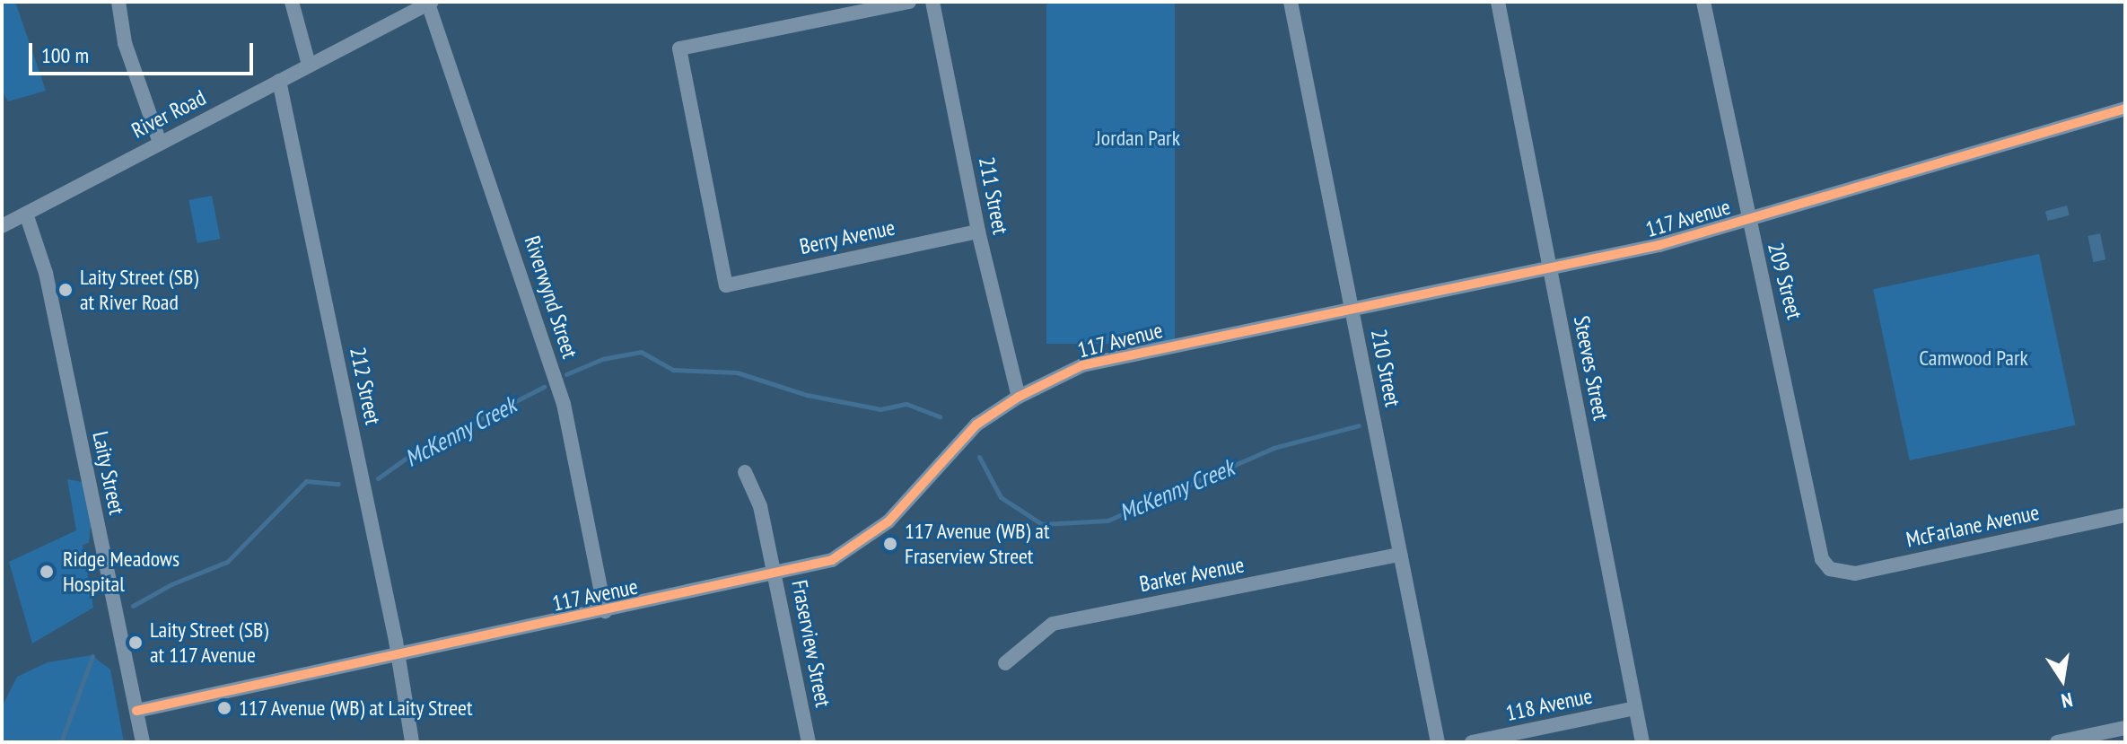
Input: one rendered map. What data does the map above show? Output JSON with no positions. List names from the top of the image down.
{
  "streets": {
    "street": [
      "River Road",
      "211 Street",
      "117 Avenue",
      "Berry Avenue",
      "209 Street",
      "Riverwynd Street",
      "210 Street",
      "Steeves Street",
      "212 Street",
      "Laity Street",
      "McFarlane Avenue",
      "Barker Avenue",
      "Fraserview Street",
      "118 Avenue"
    ]
  },
  "crossings": [
    ["River Road", "Riverwynd Street"],
    ["River Road", "212 Street"],
    ["River Road", "Laity Street"],
    ["211 Street", "117 Avenue"],
    ["211 Street", "Berry Avenue"],
    ["117 Avenue", "209 Street"],
    ["117 Avenue", "Riverwynd Street"],
    ["117 Avenue", "210 Street"],
    ["117 Avenue", "Steeves Street"],
    ["117 Avenue", "212 Street"],
    ["117 Avenue", "Laity Street"],
    ["117 Avenue", "Fraserview Street"],
    ["209 Street", "McFarlane Avenue"],
    ["210 Street", "Barker Avenue"],
    ["Steeves Street", "118 Avenue"]
  ],
  "water": ["McKenny Creek"],
  "parks": ["Jordan Park", "Camwood Park"],
  "places": [
    "Laity Street (SB) at River Road",
    "117 Avenue (WB) at Fraserview Street",
    "Ridge Meadows Hospital",
    "Laity Street (SB) at 117 Avenue",
    "117 Avenue (WB) at Laity Street"
  ],
  "scale_bar": "100 m",
  "north": "bottom"
}
